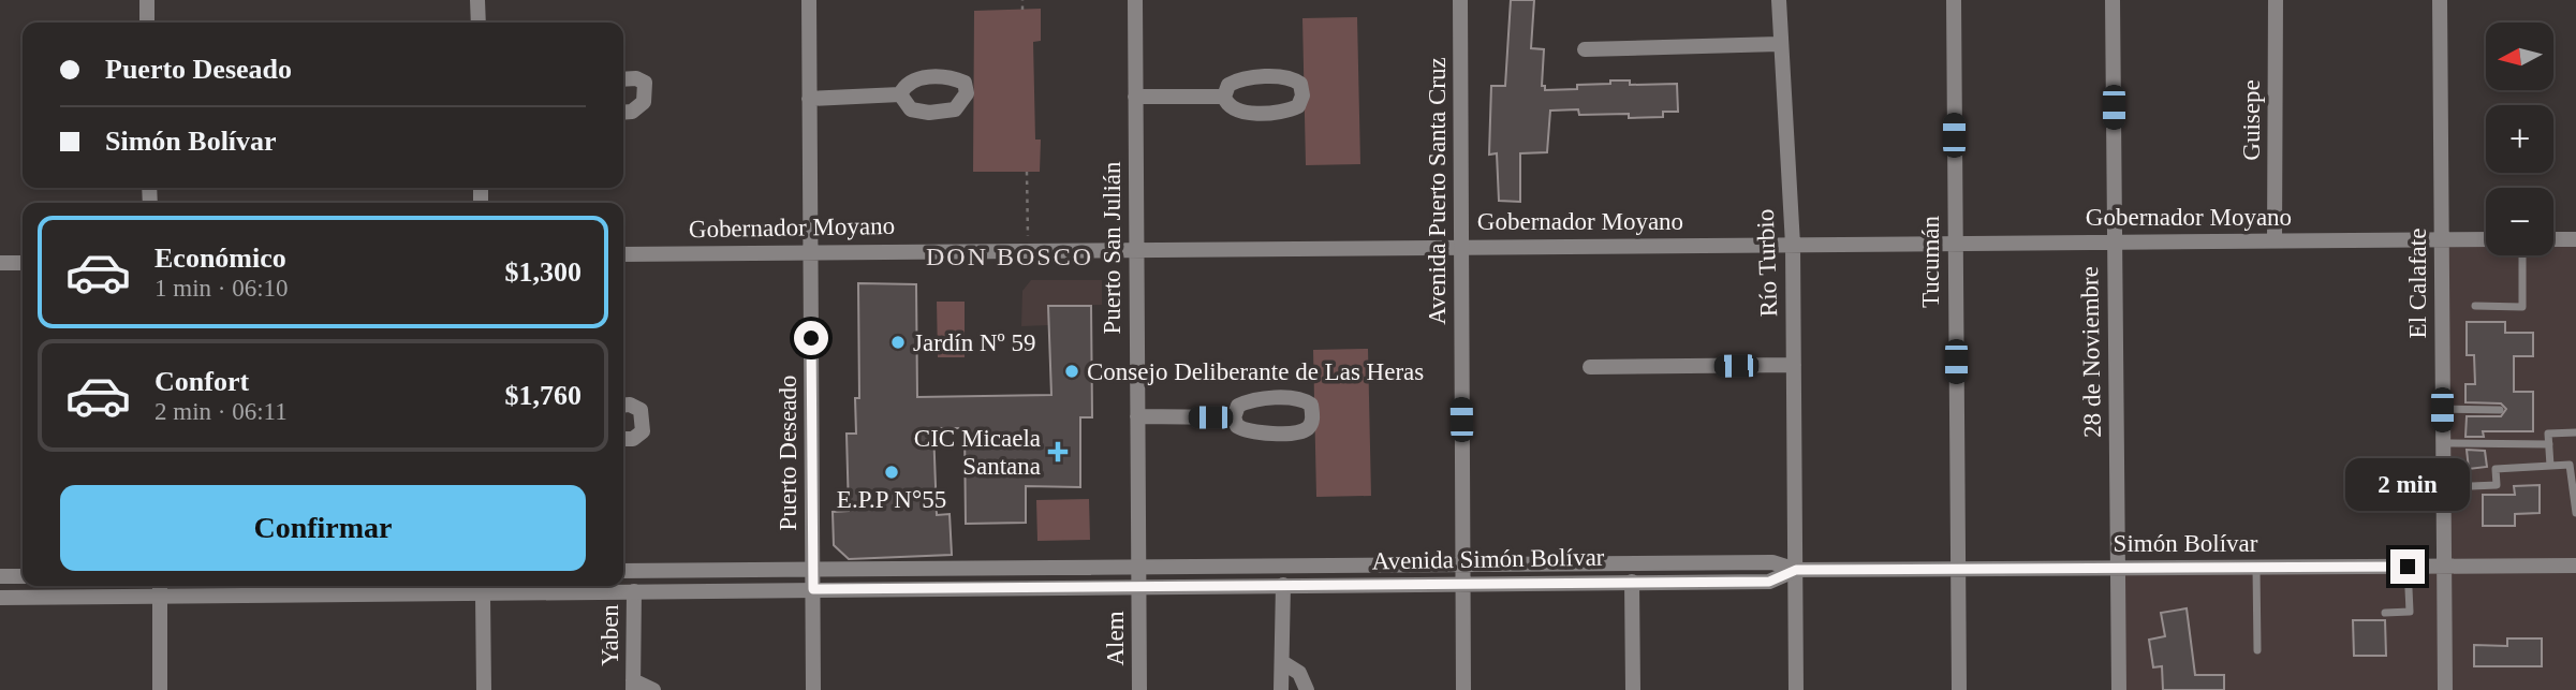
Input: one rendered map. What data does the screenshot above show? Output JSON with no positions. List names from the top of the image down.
{
  "streets": {
    "street": [
      "Guisepe",
      "Avenida Puerto Santa Cruz",
      "Gobernador Moyano",
      "Puerto San Julián",
      "Tucumán",
      "Río Turbio",
      "El Calafate",
      "28 de Noviembre",
      "Puerto Deseado",
      "Simón Bolívar",
      "Avenida Simón Bolívar",
      "Yaben",
      "Alem"
    ]
  },
  "crossings": [
    ["Guisepe", "Gobernador Moyano"],
    ["Avenida Puerto Santa Cruz", "Gobernador Moyano"],
    ["Avenida Puerto Santa Cruz", "Avenida Simón Bolívar"],
    ["Gobernador Moyano", "Puerto San Julián"],
    ["Gobernador Moyano", "Tucumán"],
    ["Gobernador Moyano", "Río Turbio"],
    ["Gobernador Moyano", "El Calafate"],
    ["Gobernador Moyano", "28 de Noviembre"],
    ["Gobernador Moyano", "Puerto Deseado"],
    ["Puerto San Julián", "Avenida Simón Bolívar"],
    ["Puerto San Julián", "Alem"],
    ["Tucumán", "Simón Bolívar"],
    ["Río Turbio", "Simón Bolívar"],
    ["Río Turbio", "Avenida Simón Bolívar"],
    ["El Calafate", "Simón Bolívar"],
    ["28 de Noviembre", "Simón Bolívar"],
    ["Puerto Deseado", "Avenida Simón Bolívar"],
    ["Simón Bolívar", "Avenida Simón Bolívar"],
    ["Avenida Simón Bolívar", "Yaben"],
    ["Avenida Simón Bolívar", "Alem"]
  ],
  "districts": ["DON BOSCO"],
  "places": {
    "other": ["Jardín Nº 59", "Consejo Deliberante de Las Heras", "E.P.P N°55"],
    "health": ["CIC Micaela Santana"]
  },
  "north": "left",
  "page": {
    "map_buttons": ["+", "−"],
    "banner": ["Puerto Deseado", "Simón Bolívar"],
    "list": [
      {
        "name": "Económico",
        "note": "1 min · 06:10",
        "value": "$1,300"
      },
      {
        "name": "Confort",
        "note": "2 min · 06:11",
        "value": "$1,760"
      }
    ],
    "bubble": "2 min",
    "buttons": "Confirmar"
  }
}
